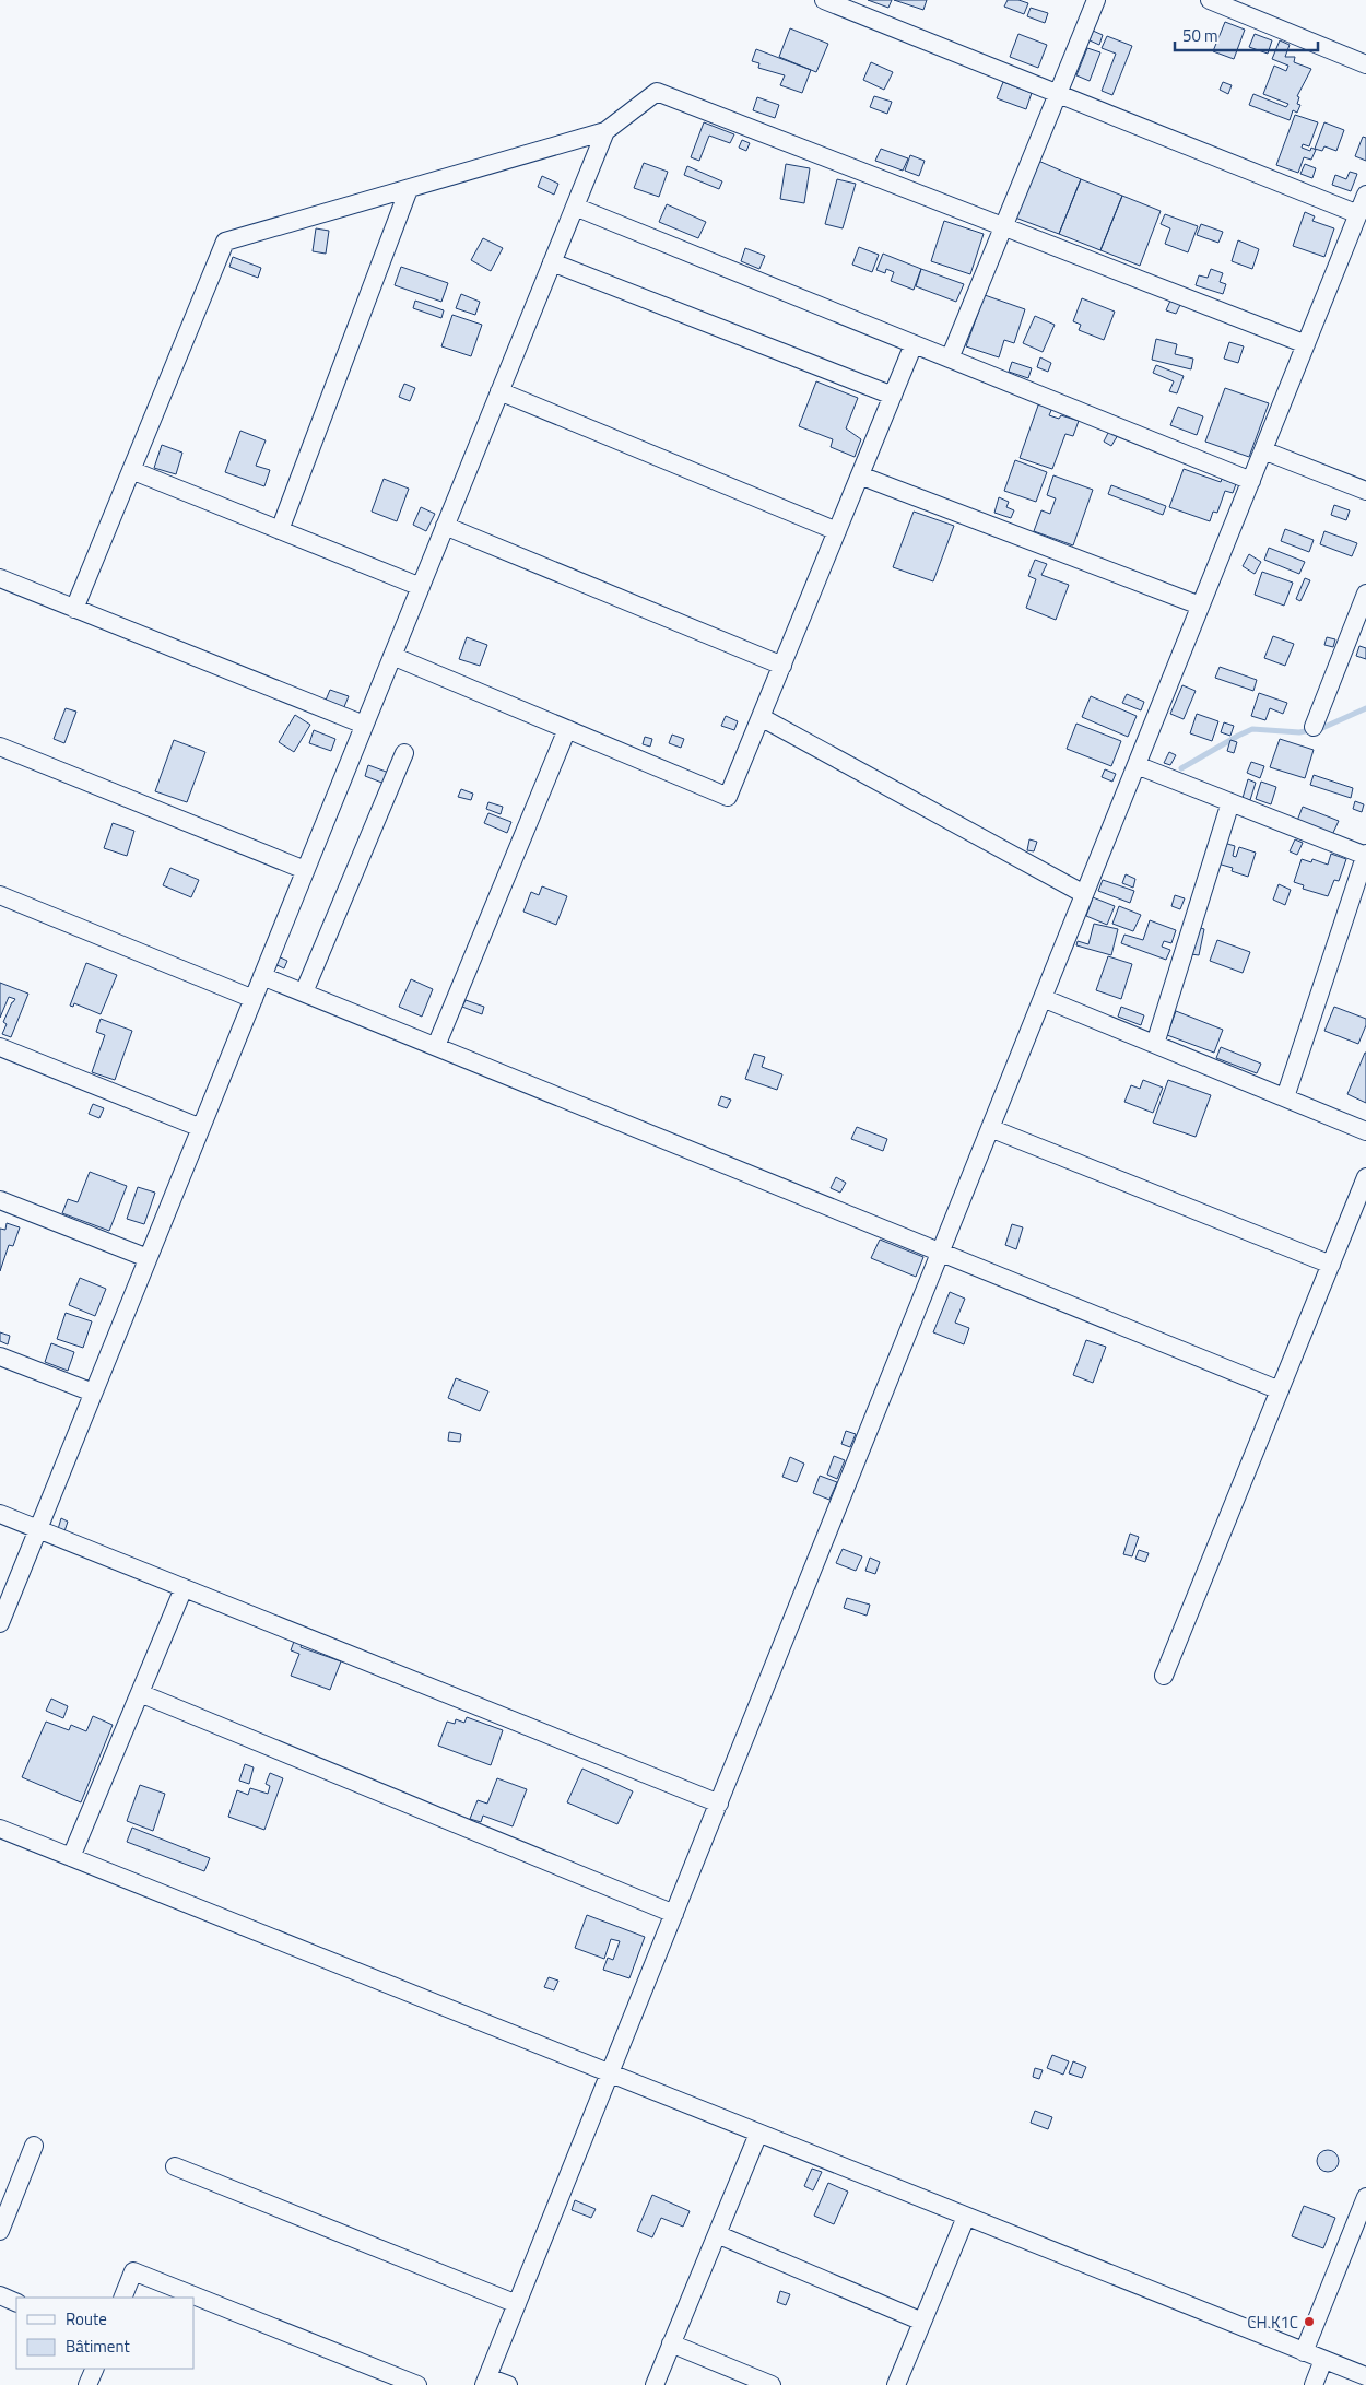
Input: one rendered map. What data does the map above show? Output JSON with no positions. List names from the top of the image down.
{
  "places": ["CH K1C"],
  "legend": ["Route", "Bâtiment"],
  "scale_bar": "50 m"
}
